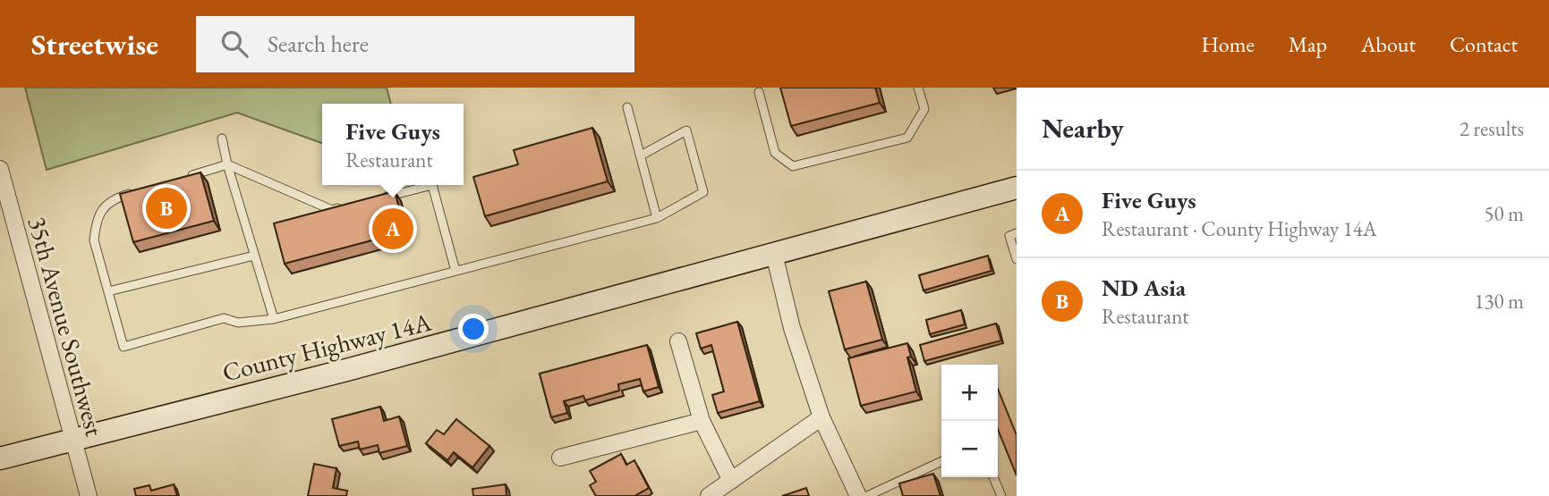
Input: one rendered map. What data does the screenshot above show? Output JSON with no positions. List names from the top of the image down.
{
  "streets": {
    "main road": ["County Highway 14A"],
    "street": ["35th Avenue Southwest"]
  },
  "crossings": [
    ["35th Avenue Southwest", "County Highway 14A"]
  ],
  "page": {
    "header": "Streetwise",
    "search": "Search here",
    "nav": [
      "Home",
      "Map",
      "About",
      "Contact"
    ],
    "heading": ["Nearby", "2 results"],
    "popup": ["Five Guys", "Restaurant"],
    "list": [
      {
        "mark": "A",
        "name": "Five Guys",
        "note": "Restaurant · County Highway 14A",
        "value": "50 m"
      },
      {
        "mark": "B",
        "name": "ND Asia",
        "note": "Restaurant",
        "value": "130 m"
      }
    ],
    "pins": ["B", "A"],
    "map_buttons": ["+", "−"]
  }
}
